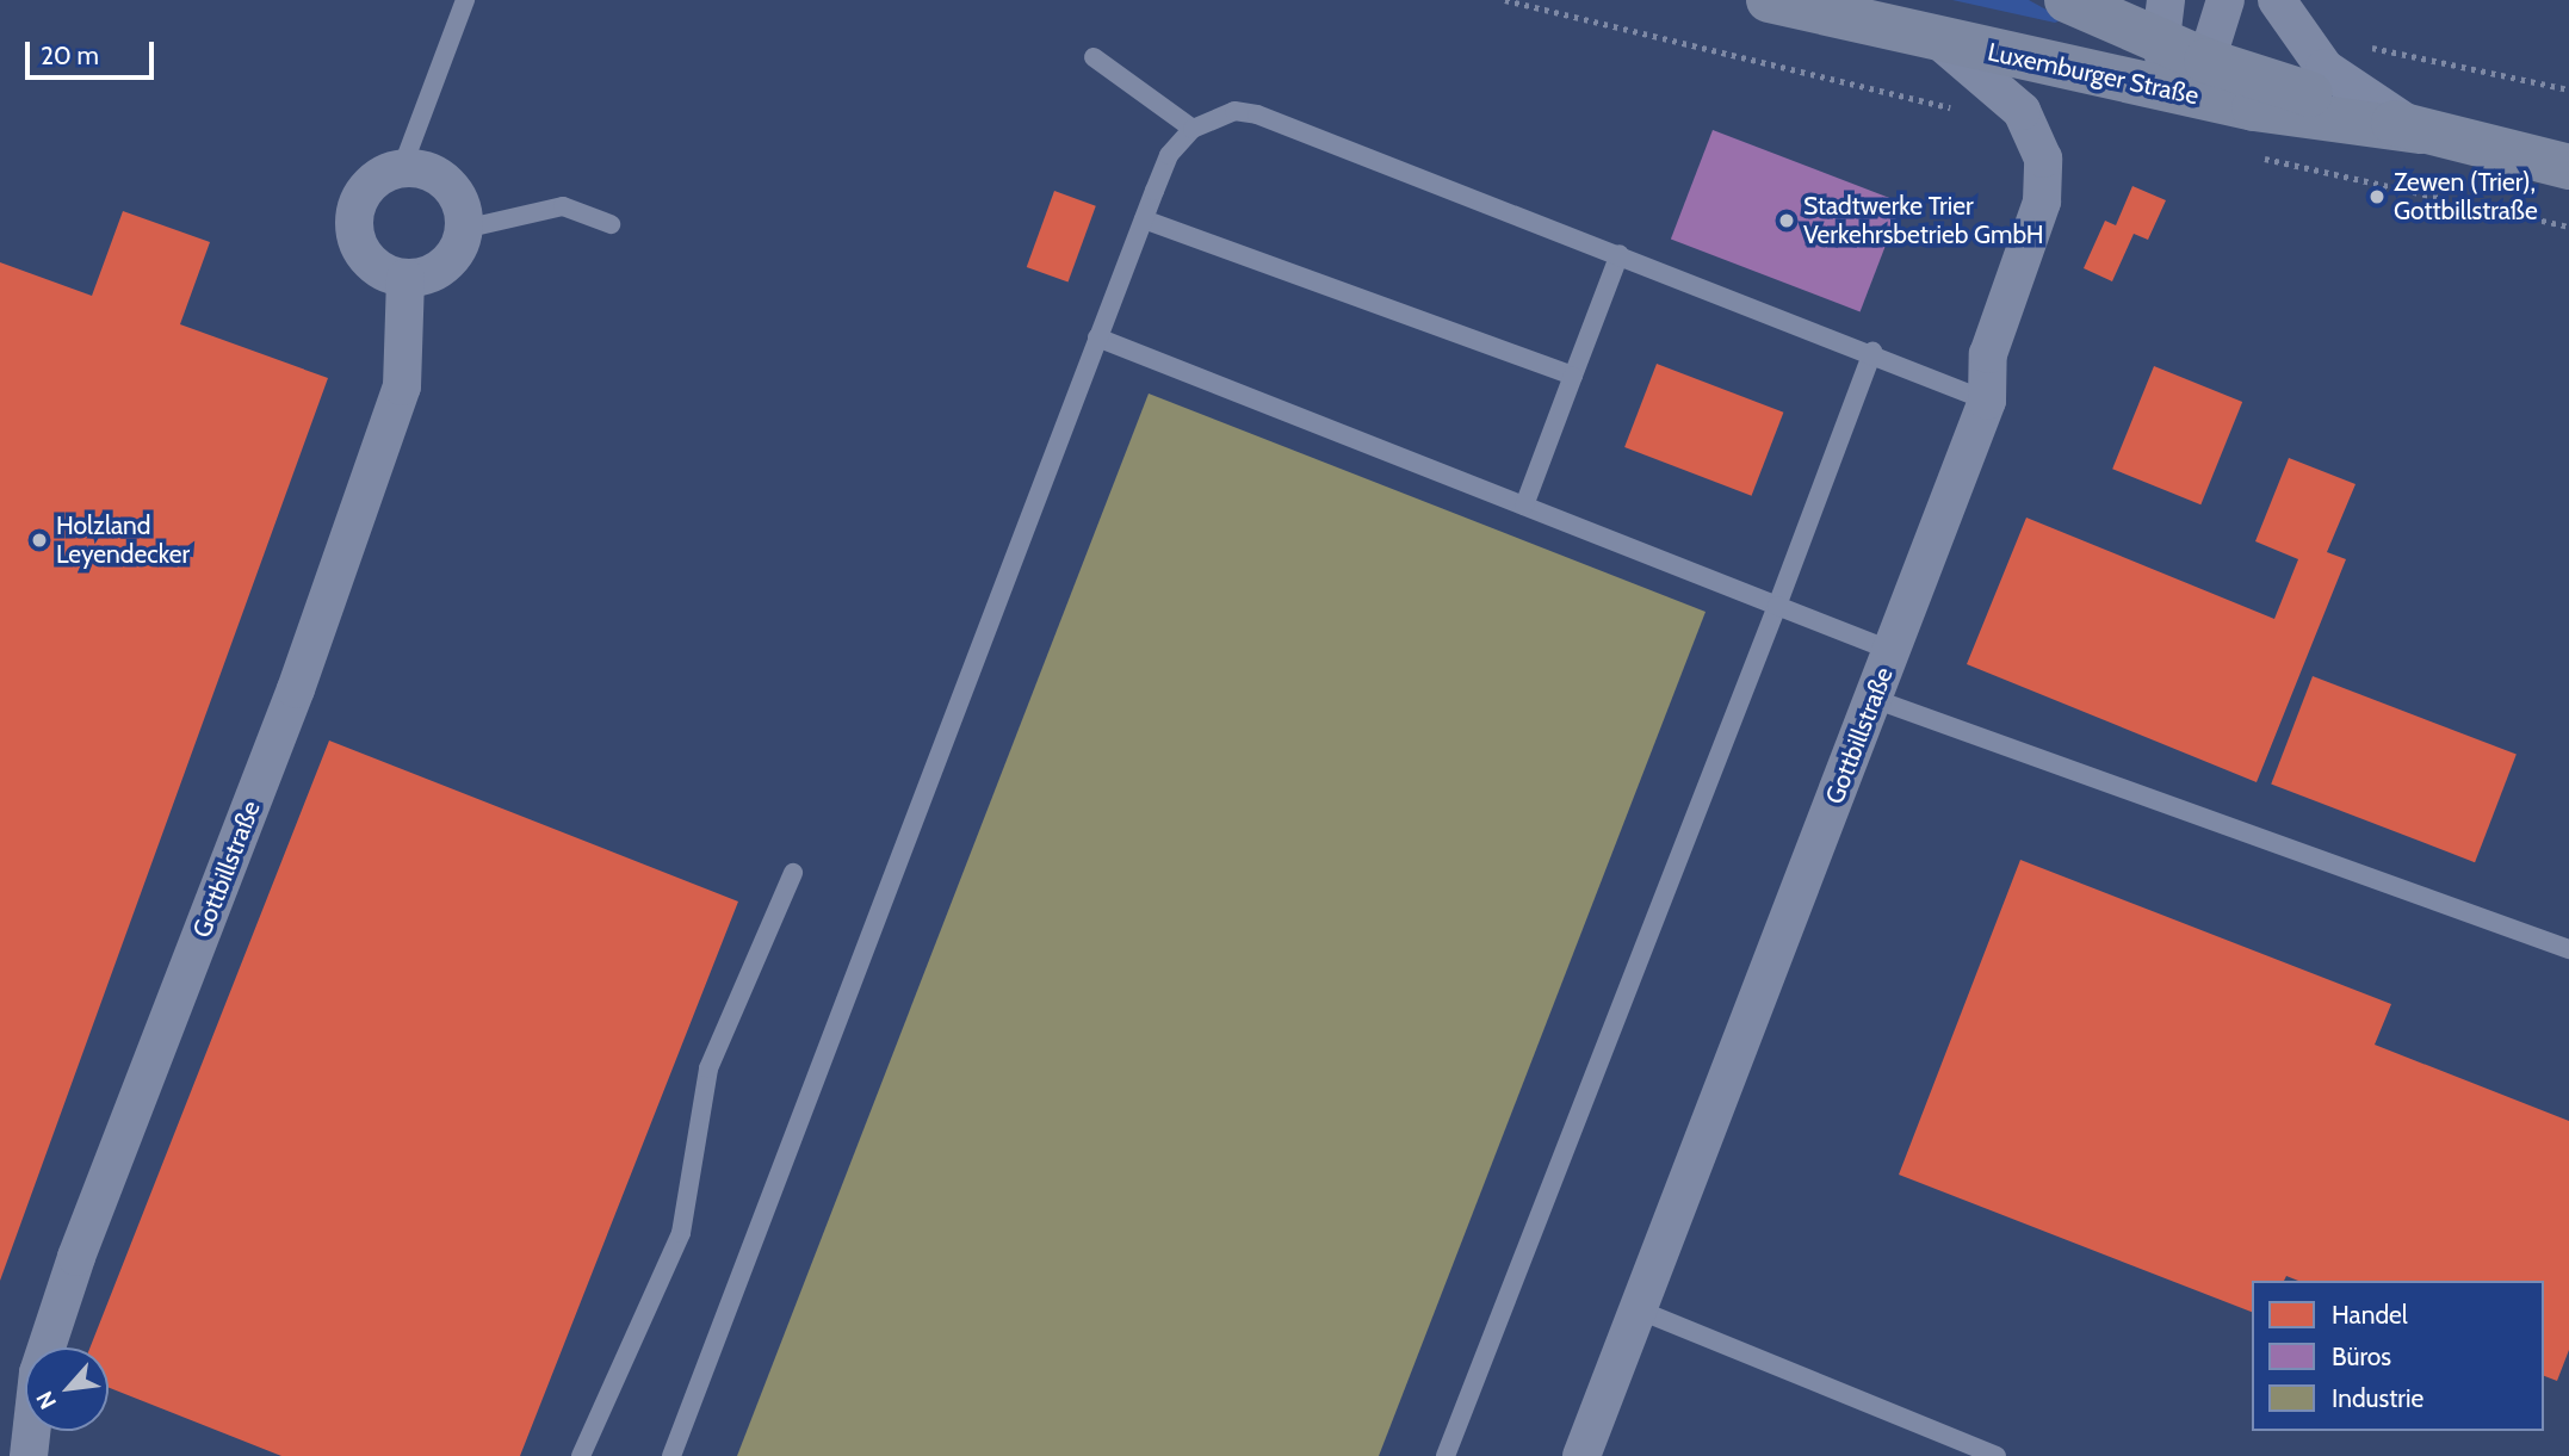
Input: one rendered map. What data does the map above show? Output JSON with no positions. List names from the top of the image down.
{
  "streets": {
    "main road": ["Luxemburger Straße"],
    "street": ["Gottbillstraße"]
  },
  "crossings": [
    ["Luxemburger Straße", "Gottbillstraße"]
  ],
  "places": ["Zewen (Trier), Gottbillstraße", "Stadtwerke Trier Verkehrsbetrieb GmbH", "Holzland Leyendecker"],
  "legend": ["Handel", "Büros", "Industrie"],
  "scale_bar": "20 m",
  "north": "bottom left"
}
